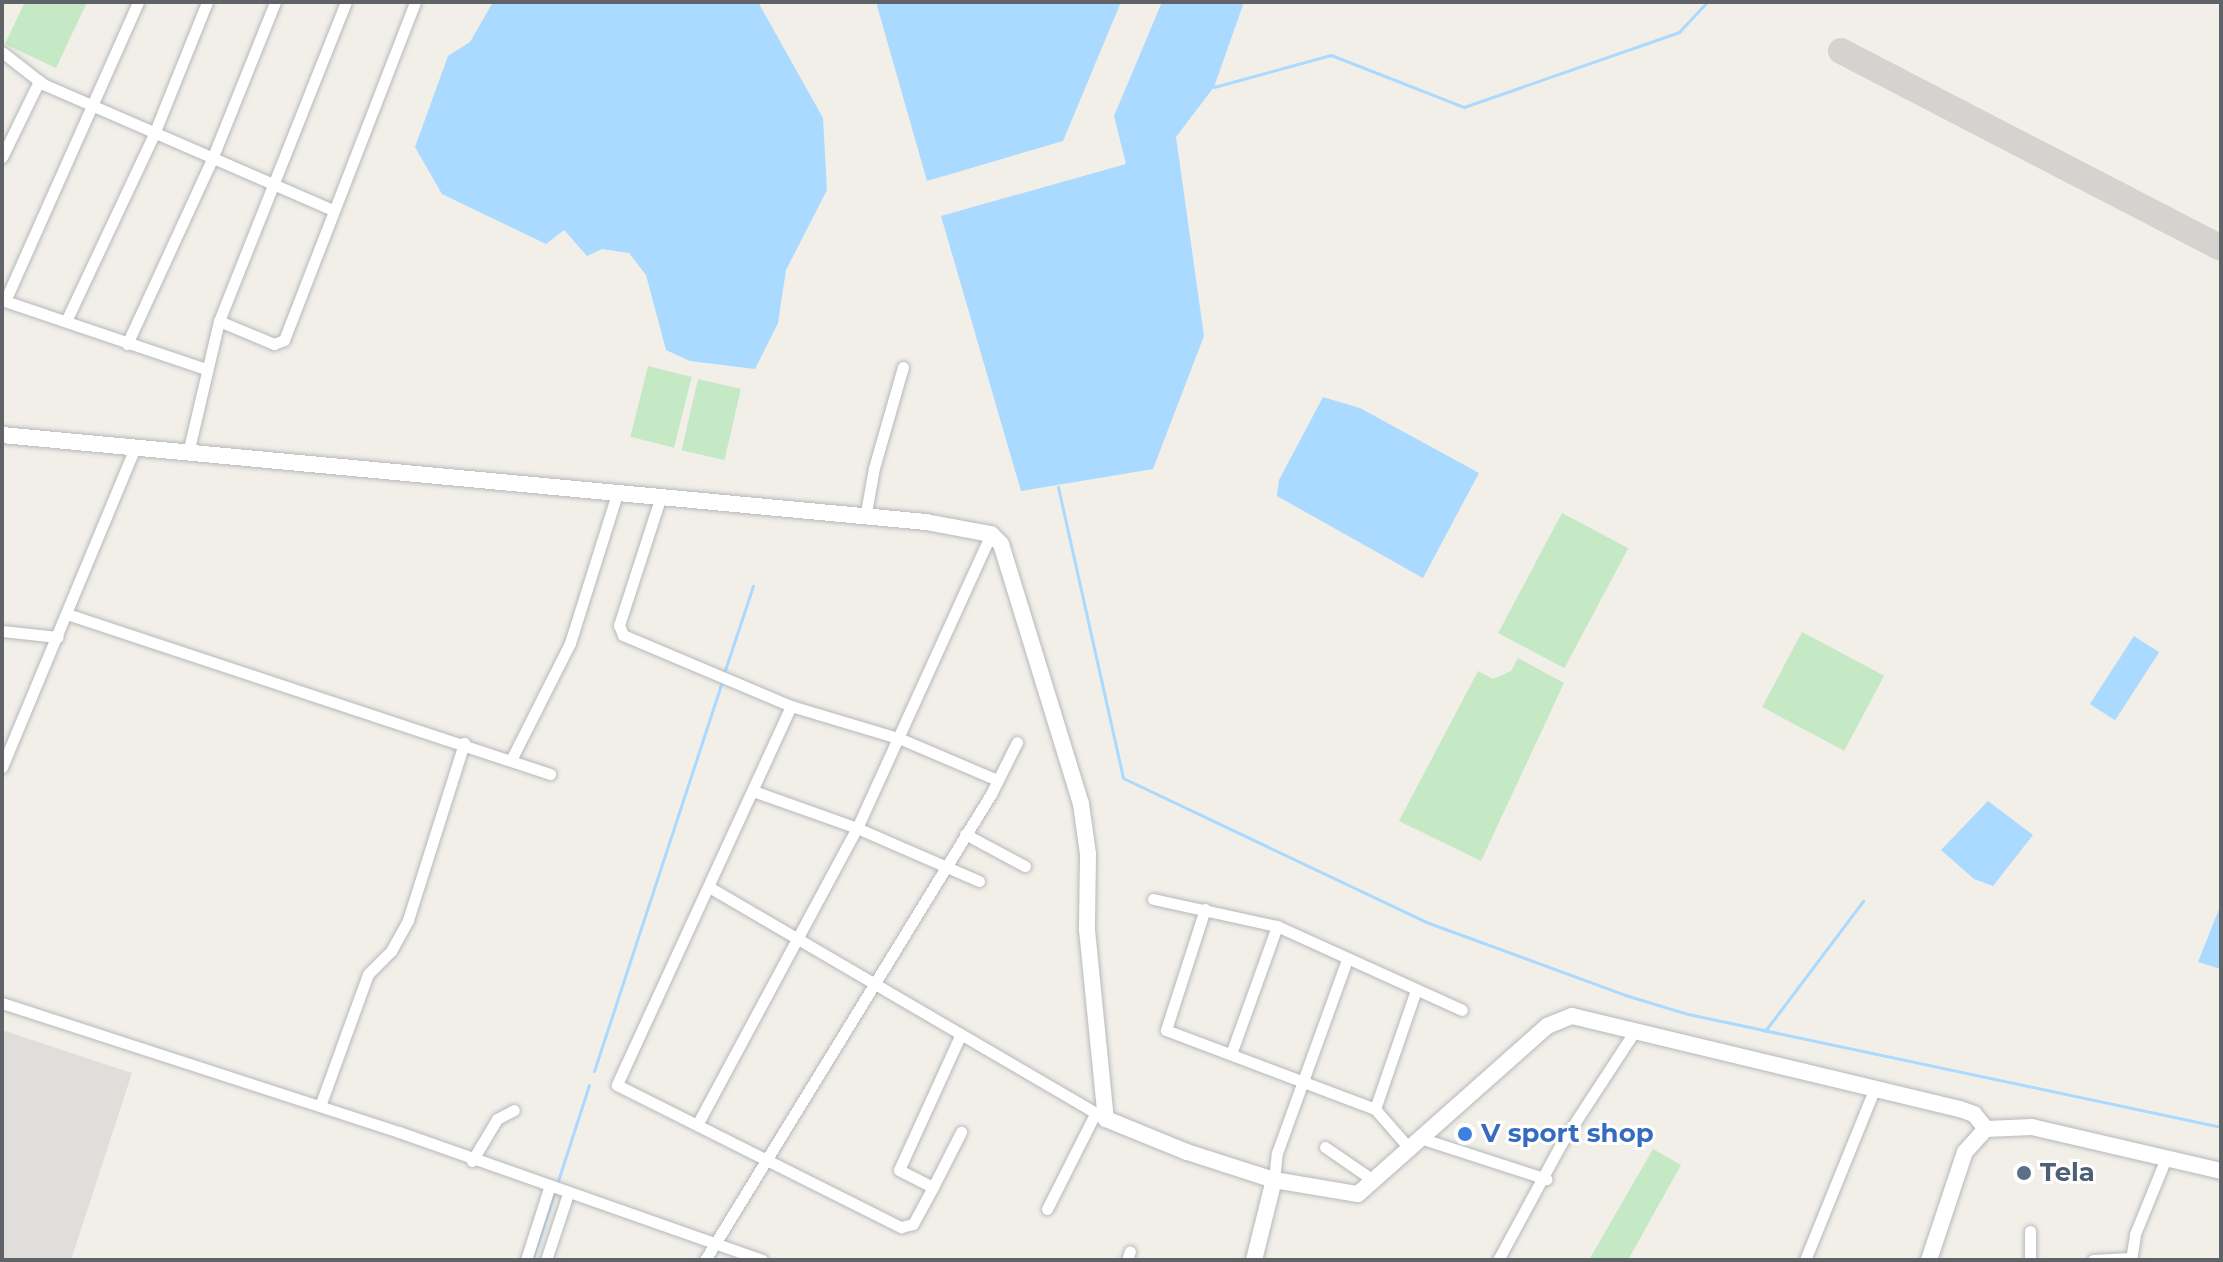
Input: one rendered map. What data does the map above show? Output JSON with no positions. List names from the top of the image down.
{
  "places": ["V sport shop", "Tela"]
}
